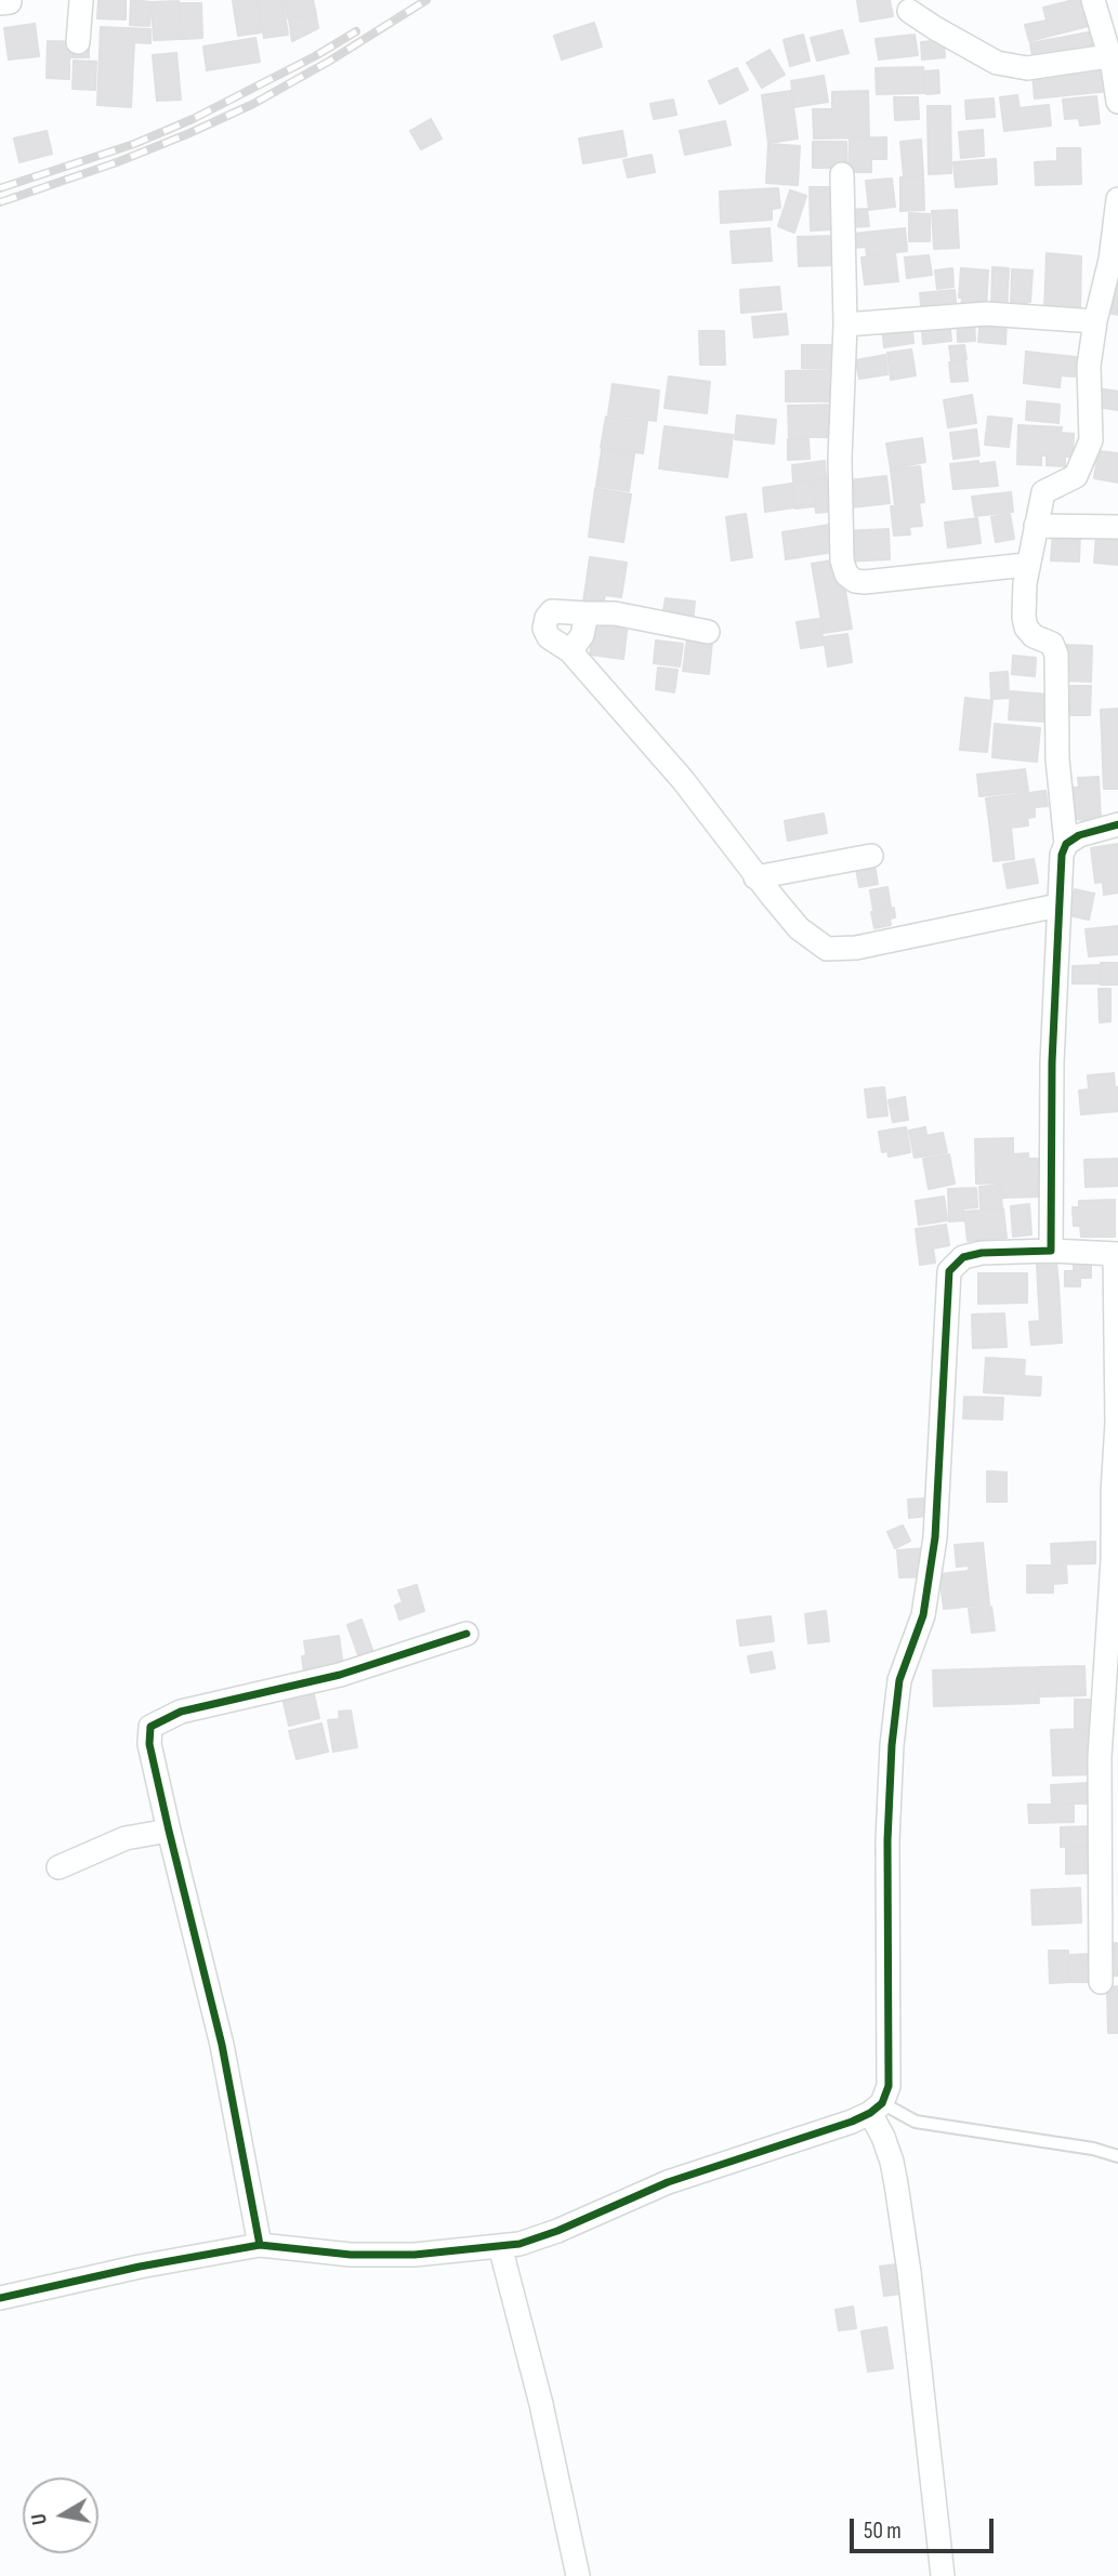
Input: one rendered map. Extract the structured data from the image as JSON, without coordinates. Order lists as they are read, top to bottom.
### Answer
{
  "scale_bar": "50 m",
  "north": "left"
}
